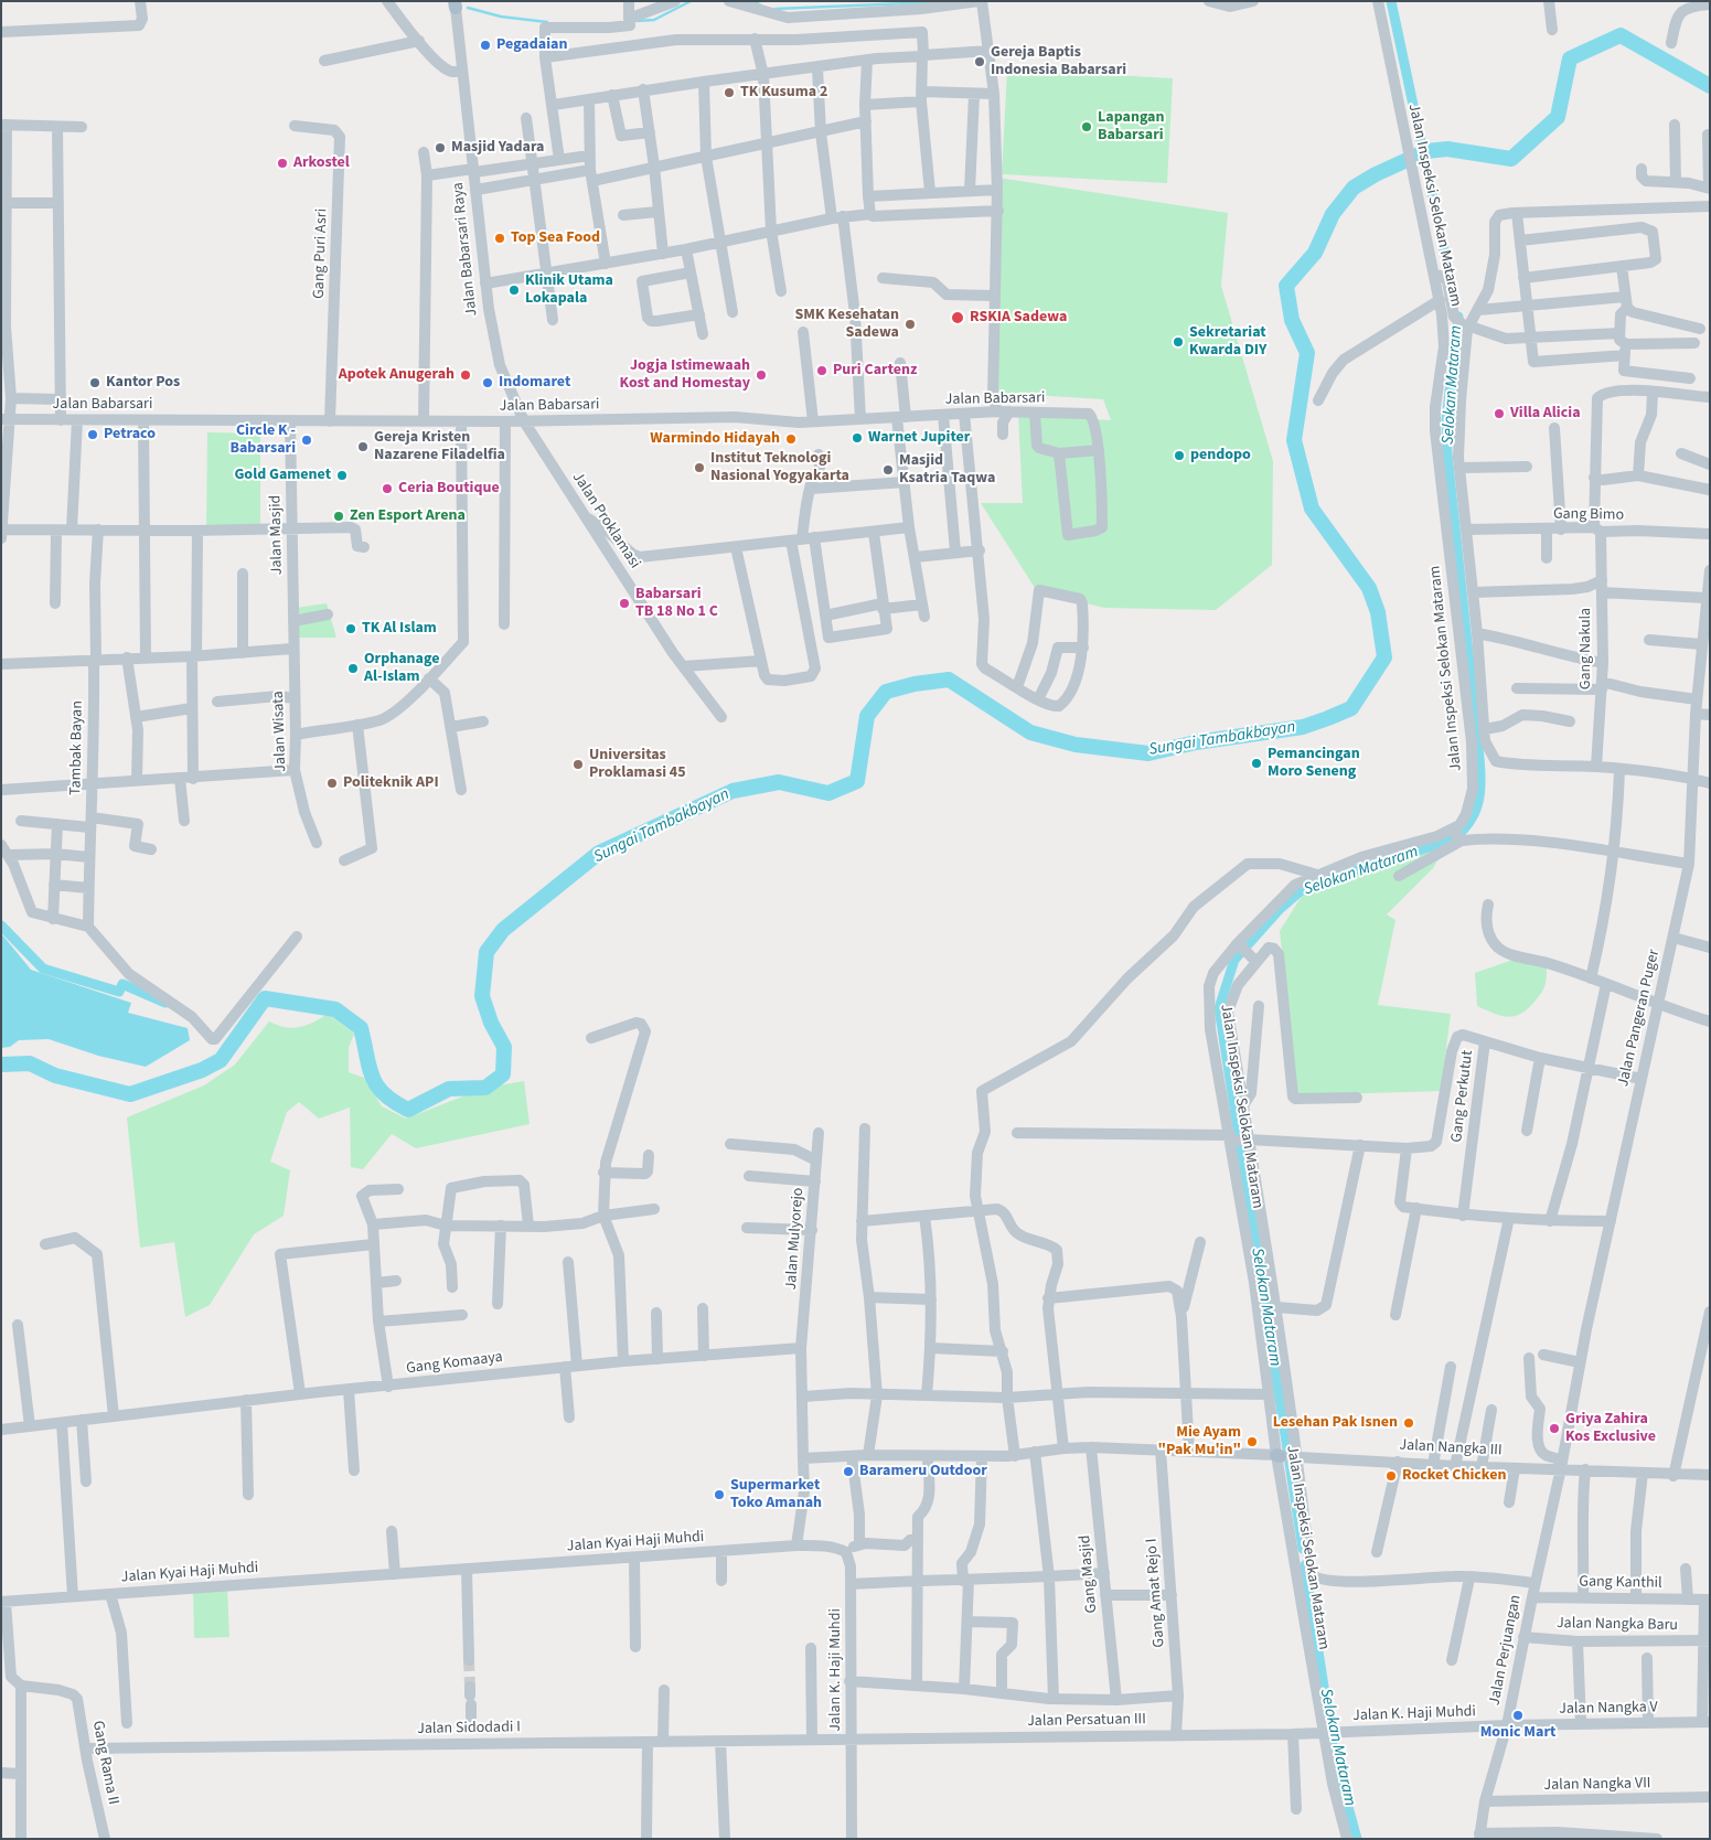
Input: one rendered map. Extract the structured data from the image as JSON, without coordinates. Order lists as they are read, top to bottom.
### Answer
{
  "streets": {
    "street": [
      "Jalan Inspeksi Selokan Mataram",
      "Jalan Babarsari Raya",
      "Gang Puri Asri",
      "Jalan Babarsari",
      "Gang Bimo",
      "Jalan Proklamasi",
      "Jalan Masjid",
      "Gang Nakula",
      "Jalan Wisata",
      "Tambak Bayan",
      "Jalan Pangeran Puger",
      "Gang Perkutut",
      "Jalan Mulyorejo",
      "Gang Komaaya",
      "Jalan Nangka III",
      "Jalan Kyai Haji Muhdi",
      "Gang Masjid",
      "Gang Kanthil",
      "Gang Amat Rejo I",
      "Jalan Nangka Baru",
      "Jalan Perjuangan",
      "Jalan K. Haji Muhdi",
      "Jalan Nangka V",
      "Jalan Persatuan III",
      "Jalan Sidodadi I",
      "Gang Rama II",
      "Jalan Nangka VII"
    ]
  },
  "crossings": [
    ["Jalan Inspeksi Selokan Mataram", "Jalan Nangka III"],
    ["Jalan Inspeksi Selokan Mataram", "Jalan K. Haji Muhdi"],
    ["Jalan Inspeksi Selokan Mataram", "Jalan Persatuan III"],
    ["Jalan Babarsari Raya", "Jalan Babarsari"],
    ["Jalan Babarsari Raya", "Jalan Proklamasi"],
    ["Gang Puri Asri", "Jalan Babarsari"],
    ["Jalan Babarsari", "Jalan Proklamasi"],
    ["Jalan Babarsari", "Jalan Masjid"],
    ["Gang Bimo", "Gang Nakula"],
    ["Jalan Masjid", "Jalan Wisata"],
    ["Jalan Pangeran Puger", "Gang Perkutut"],
    ["Jalan Pangeran Puger", "Jalan Nangka III"],
    ["Jalan Pangeran Puger", "Jalan Perjuangan"],
    ["Jalan Mulyorejo", "Gang Komaaya"],
    ["Jalan Nangka III", "Jalan Perjuangan"],
    ["Gang Kanthil", "Jalan Perjuangan"],
    ["Gang Amat Rejo I", "Jalan Persatuan III"],
    ["Jalan Nangka Baru", "Jalan Perjuangan"],
    ["Jalan Perjuangan", "Jalan K. Haji Muhdi"],
    ["Jalan Perjuangan", "Jalan Nangka V"],
    ["Jalan Perjuangan", "Jalan Nangka VII"],
    ["Jalan K. Haji Muhdi", "Jalan Nangka V"],
    ["Jalan K. Haji Muhdi", "Jalan Persatuan III"],
    ["Jalan K. Haji Muhdi", "Jalan Sidodadi I"],
    ["Jalan Persatuan III", "Jalan Sidodadi I"],
    ["Jalan Sidodadi I", "Gang Rama II"]
  ],
  "water": ["Selokan Mataram", "Sungai Tambakbayan"],
  "places": [
    "Pegadaian",
    "Gereja Baptis Indonesia Babarsari",
    "TK Kusuma 2",
    "Lapangan Babarsari",
    "Masjid Yadara",
    "Arkostel",
    "Top Sea Food",
    "Klinik Utama Lokapala",
    "RSKIA Sadewa",
    "SMK Kesehatan Sadewa",
    "Sekretariat Kwarda DIY",
    "Puri Cartenz",
    "Apotek Anugerah",
    "Jogja Istimewaah Kost and Homestay",
    "Kantor Pos",
    "Indomaret",
    "Villa Alicia",
    "Petraco",
    "Warnet Jupiter",
    "Warmindo Hidayah",
    "Circle K - Babarsari",
    "Gereja Kristen Nazarene Filadelfia",
    "pendopo",
    "Institut Teknologi Nasional Yogyakarta",
    "Masjid Ksatria Taqwa",
    "Gold Gamenet",
    "Ceria Boutique",
    "Zen Esport Arena",
    "Babarsari TB 18 No 1 C",
    "TK Al Islam",
    "Orphanage Al-Islam",
    "Pemancingan Moro Seneng",
    "Universitas Proklamasi 45",
    "Politeknik API",
    "Lesehan Pak Isnen",
    "Griya Zahira Kos Exclusive",
    "Mie Ayam \"Pak Mu'in\"",
    "Barameru Outdoor",
    "Rocket Chicken",
    "Supermarket Toko Amanah",
    "Monic Mart"
  ]
}
